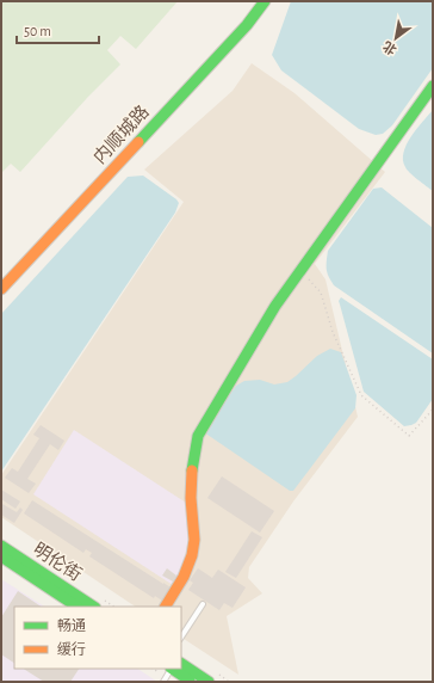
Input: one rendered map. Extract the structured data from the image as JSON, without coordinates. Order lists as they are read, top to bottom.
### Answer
{
  "streets": {
    "street": ["内顺城路", "明伦街"]
  },
  "legend": ["畅通", "缓行"],
  "scale_bar": "50 m",
  "north": "bottom left"
}
